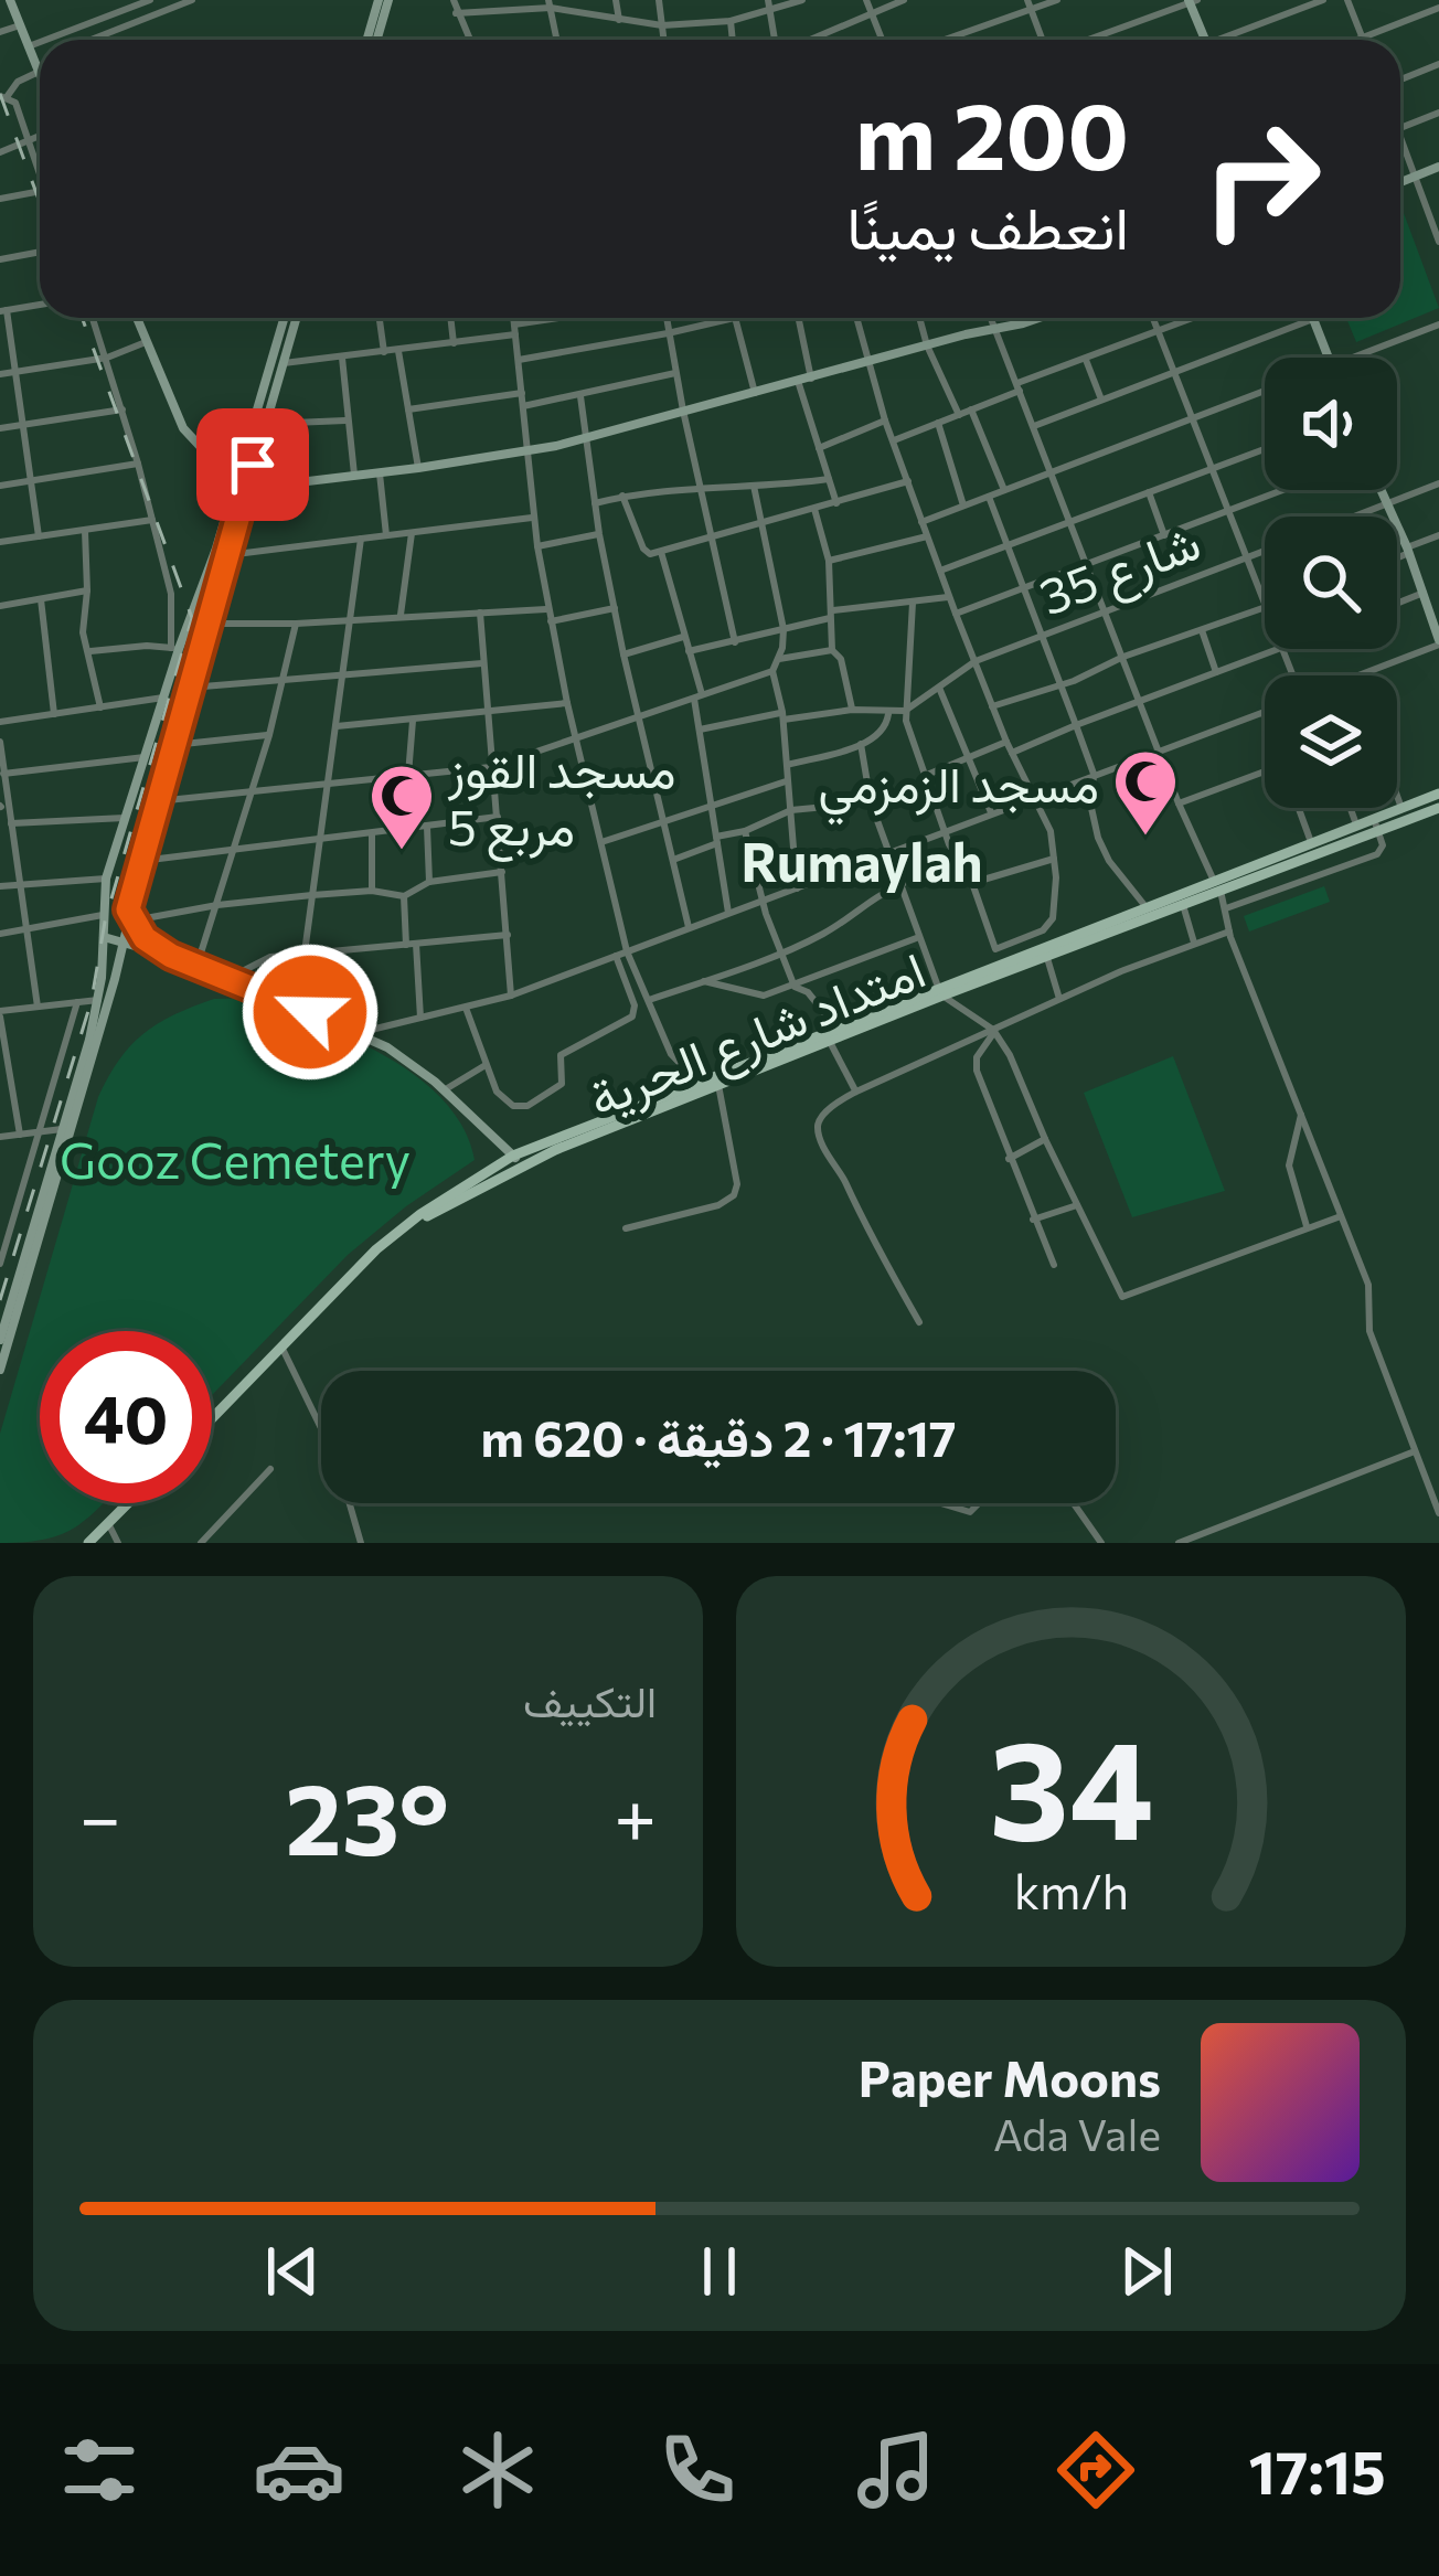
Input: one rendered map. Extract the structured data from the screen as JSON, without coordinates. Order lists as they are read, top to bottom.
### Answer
{
  "streets": {
    "main road": ["امتداد شارع الحرية"],
    "street": ["شارع 35"]
  },
  "districts": ["Rumaylah"],
  "parks": ["Gooz Cemetery"],
  "places": {
    "mosque": ["مسجد الزمزمي", "مسجد القوز مربع 5"]
  },
  "page": {
    "turn": ["200 m", "انعطف يمينًا"],
    "limit": "40",
    "trip": "17:17 · 2 دقيقة · 620 m",
    "tile": "التكييف",
    "heat": ["−", "23°", "+"],
    "song": ["Paper Moons", "Ada Vale"],
    "tabs": "17:15",
    "gauge": ["34", "km/h"]
  }
}
